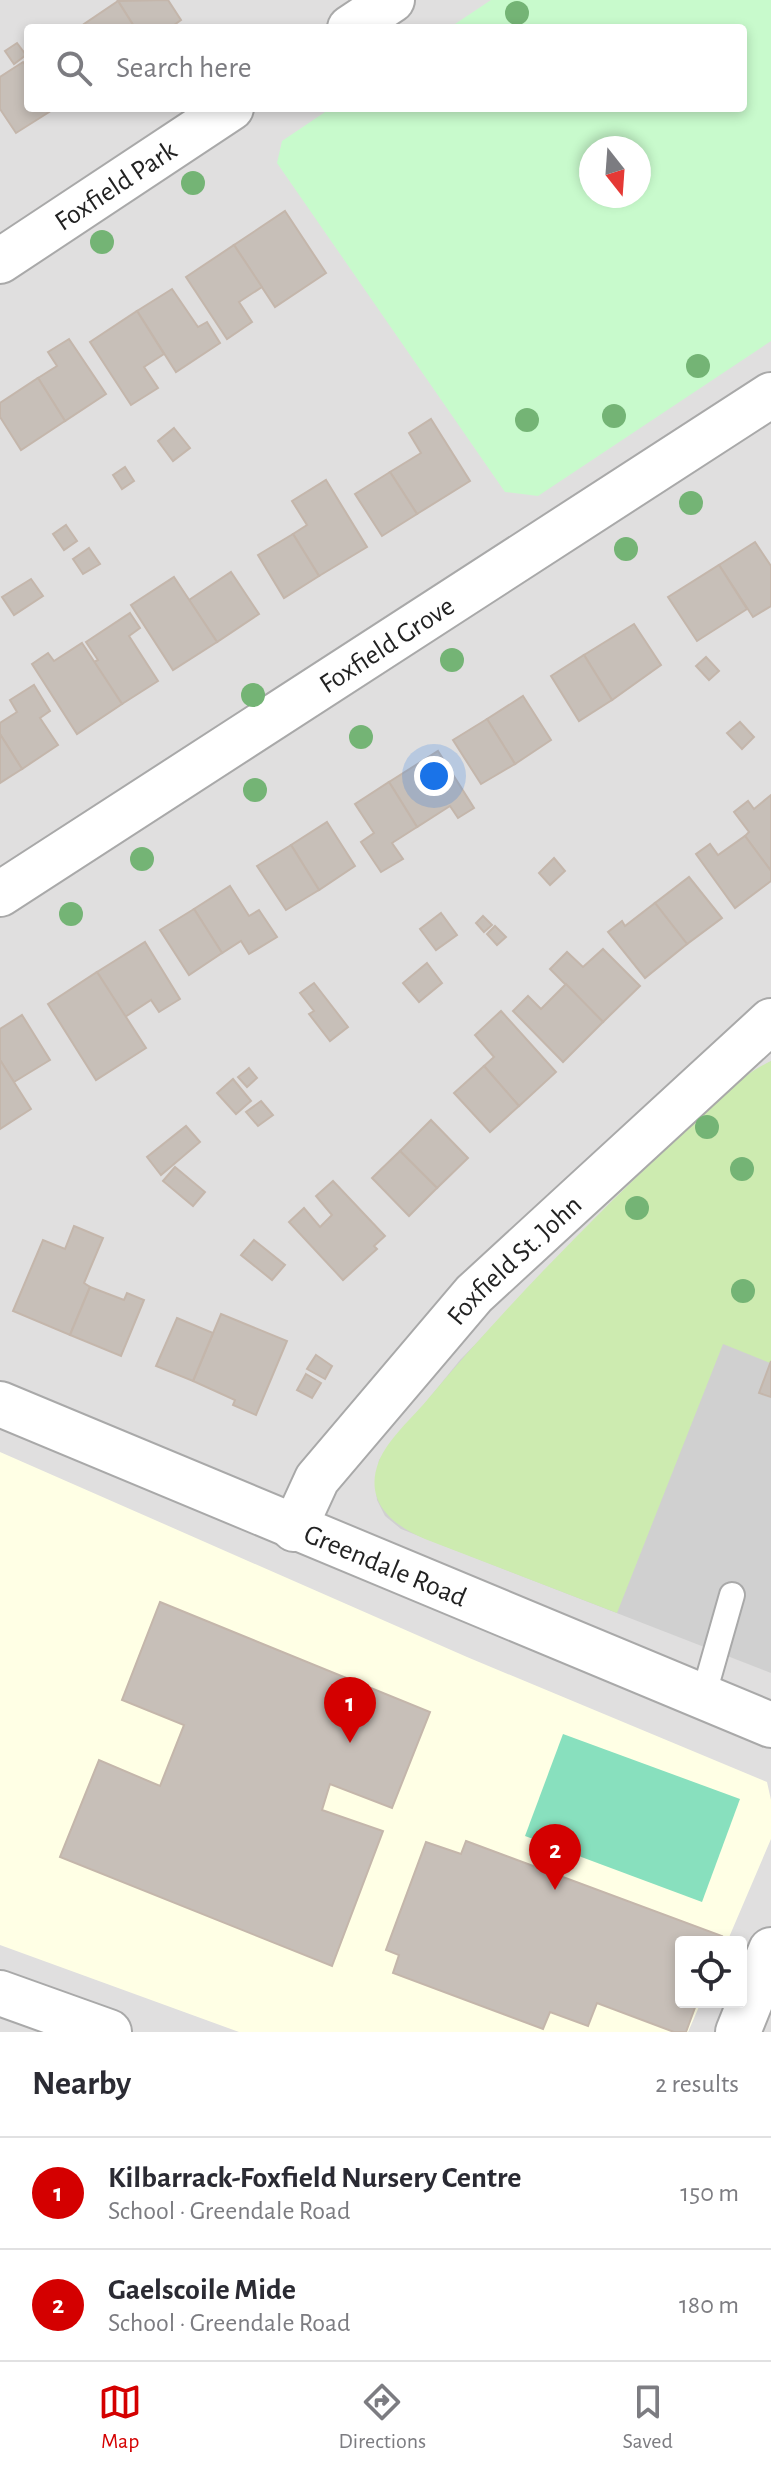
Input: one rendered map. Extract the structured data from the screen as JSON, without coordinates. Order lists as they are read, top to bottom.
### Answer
{
  "streets": {
    "street": [
      "Foxfield Park",
      "Foxfield Grove",
      "Foxfield St. John",
      "Greendale Road"
    ]
  },
  "crossings": [
    ["Foxfield St. John", "Greendale Road"]
  ],
  "north": "bottom",
  "page": {
    "search": "Search here",
    "pins": ["1", "2"],
    "heading": ["Nearby", "2 results"],
    "list": [
      {
        "mark": "1",
        "name": "Kilbarrack-Foxfield Nursery Centre",
        "note": "School · Greendale Road",
        "value": "150 m"
      },
      {
        "mark": "2",
        "name": "Gaelscoile Mide",
        "note": "School · Greendale Road",
        "value": "180 m"
      }
    ],
    "nav": ["Map", "Directions", "Saved"]
  }
}
